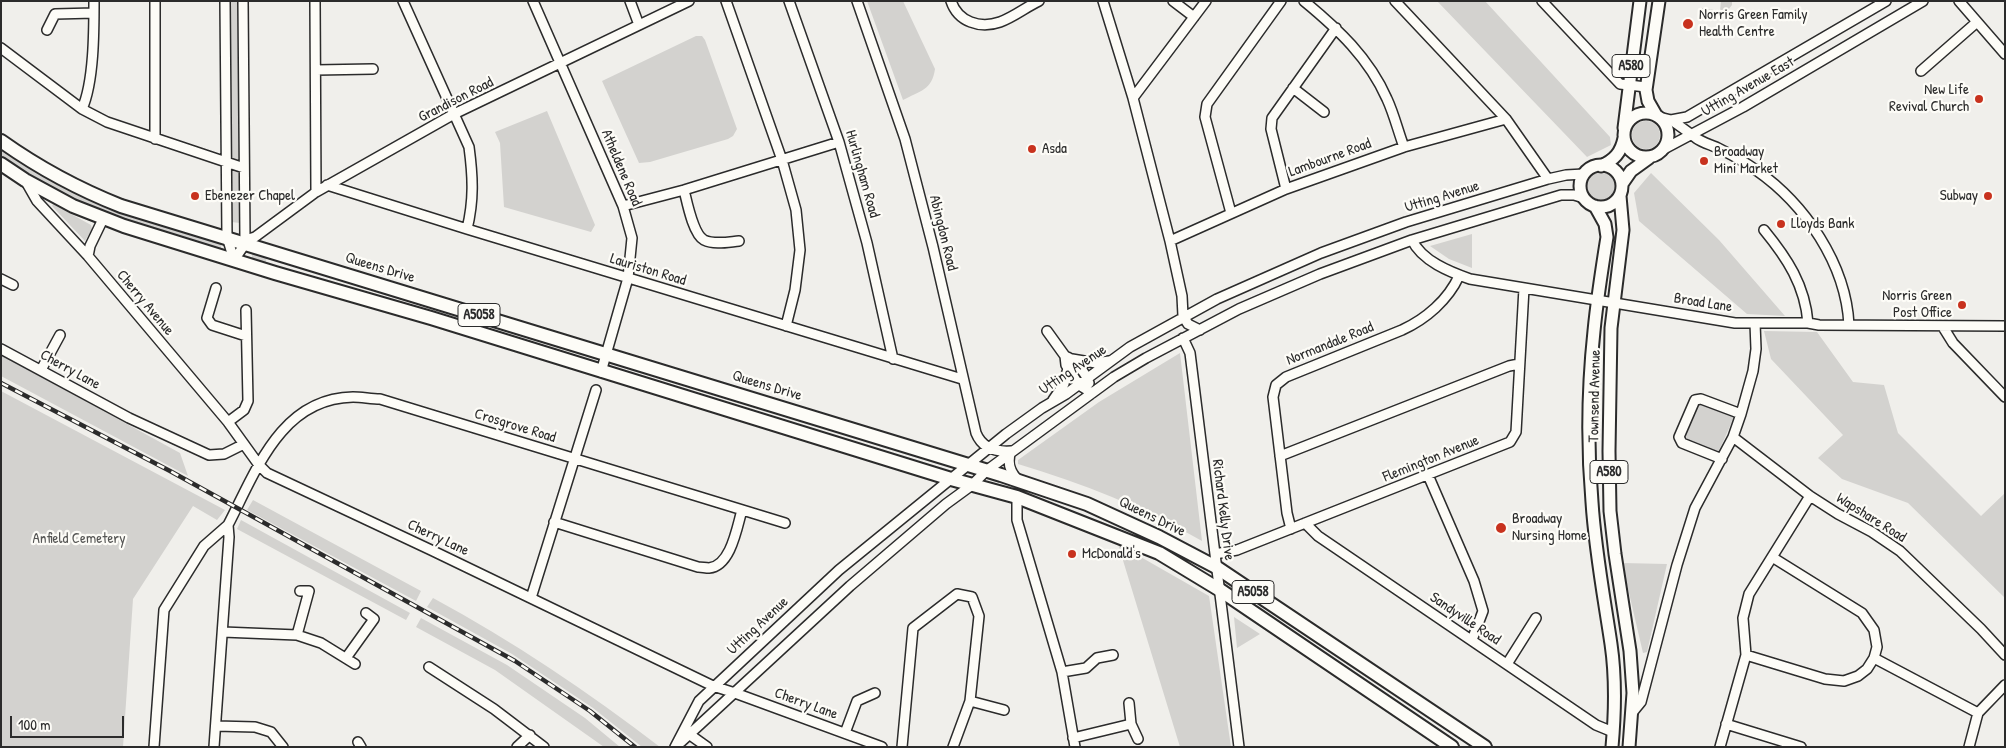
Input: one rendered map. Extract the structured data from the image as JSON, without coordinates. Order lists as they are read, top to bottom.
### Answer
{
  "streets": {
    "highway": ["Queens Drive", "A5058"],
    "main road": ["A580", "Townsend Avenue"],
    "street": [
      "Utting Avenue East",
      "Grandison Road",
      "Lambourne Road",
      "Atheldene Road",
      "Hurlingham Road",
      "Utting Avenue",
      "Abingdon Road",
      "Lauriston Road",
      "Cherry Avenue",
      "Broad Lane",
      "Normandale Road",
      "Cherry Lane",
      "Crosgrove Road",
      "Flemington Avenue",
      "Richard Kelly Drive",
      "Wapshare Road",
      "Sandyville Road"
    ]
  },
  "crossings": [
    ["A580", "Utting Avenue East"],
    ["A580", "Utting Avenue"],
    ["A580", "Townsend Avenue"],
    ["Grandison Road", "Atheldene Road"],
    ["Grandison Road", "Queens Drive"],
    ["Grandison Road", "Lauriston Road"],
    ["Atheldene Road", "Queens Drive"],
    ["Atheldene Road", "Lauriston Road"],
    ["Hurlingham Road", "Lauriston Road"],
    ["Utting Avenue", "Abingdon Road"],
    ["Utting Avenue", "Queens Drive"],
    ["Utting Avenue", "Broad Lane"],
    ["Utting Avenue", "Cherry Lane"],
    ["Utting Avenue", "Townsend Avenue"],
    ["Utting Avenue", "Richard Kelly Drive"],
    ["Abingdon Road", "Lauriston Road"],
    ["Queens Drive", "Cherry Avenue"],
    ["Queens Drive", "Richard Kelly Drive"],
    ["Cherry Avenue", "Cherry Lane"],
    ["Broad Lane", "Normandale Road"],
    ["Broad Lane", "Townsend Avenue"],
    ["Broad Lane", "Flemington Avenue"],
    ["Normandale Road", "Flemington Avenue"],
    ["Cherry Lane", "Crosgrove Road"],
    ["Townsend Avenue", "Sandyville Road"],
    ["Flemington Avenue", "Richard Kelly Drive"],
    ["Flemington Avenue", "Sandyville Road"]
  ],
  "parks": ["Anfield Cemetery"],
  "places": [
    "Norris Green Family Health Centre",
    "New Life Revival Church",
    "Asda",
    "Broadway Mini Market",
    "Ebenezer Chapel",
    "Subway",
    "Lloyds Bank",
    "Norris Green Post Office",
    "Broadway Nursing Home",
    "McDonald's"
  ],
  "scale_bar": "100 m"
}
